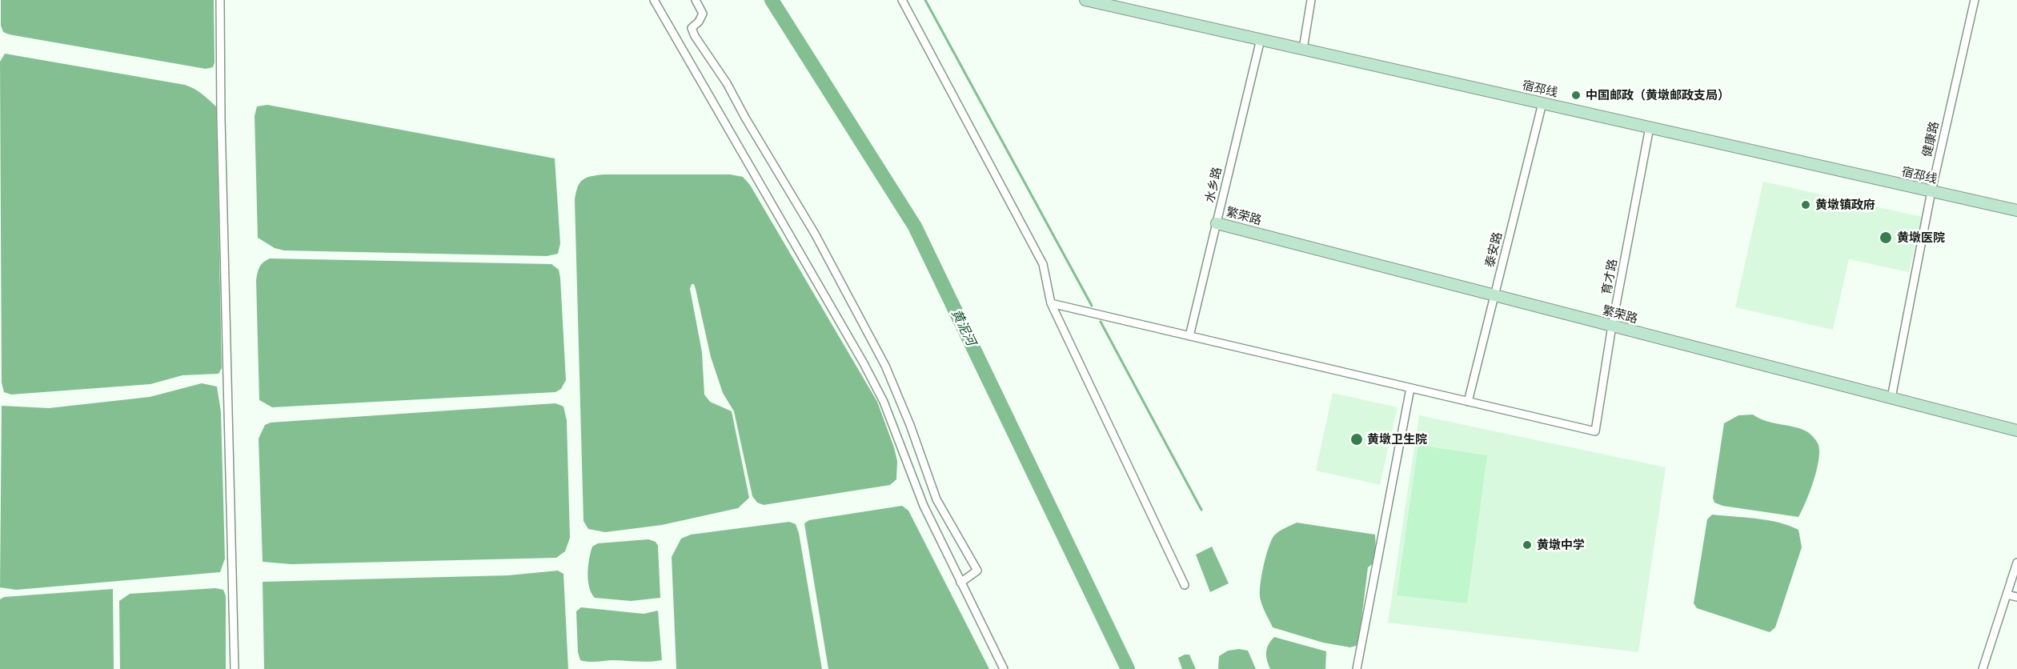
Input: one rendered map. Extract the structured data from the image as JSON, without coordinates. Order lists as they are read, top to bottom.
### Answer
{
  "streets": {
    "street": [
      "宿邳线",
      "健康路",
      "水乡路",
      "繁荣路",
      "泰安路",
      "育才路"
    ]
  },
  "crossings": [
    ["宿邳线", "健康路"],
    ["宿邳线", "水乡路"],
    ["宿邳线", "泰安路"],
    ["宿邳线", "育才路"],
    ["健康路", "繁荣路"],
    ["水乡路", "繁荣路"],
    ["繁荣路", "泰安路"],
    ["繁荣路", "育才路"],
    ["泰安路", "育才路"]
  ],
  "water": ["黄泥河"],
  "places": [
    "中国邮政（黄墩邮政支局）",
    "黄墩镇政府",
    "黄墩医院",
    "黄墩卫生院",
    "黄墩中学"
  ]
}
